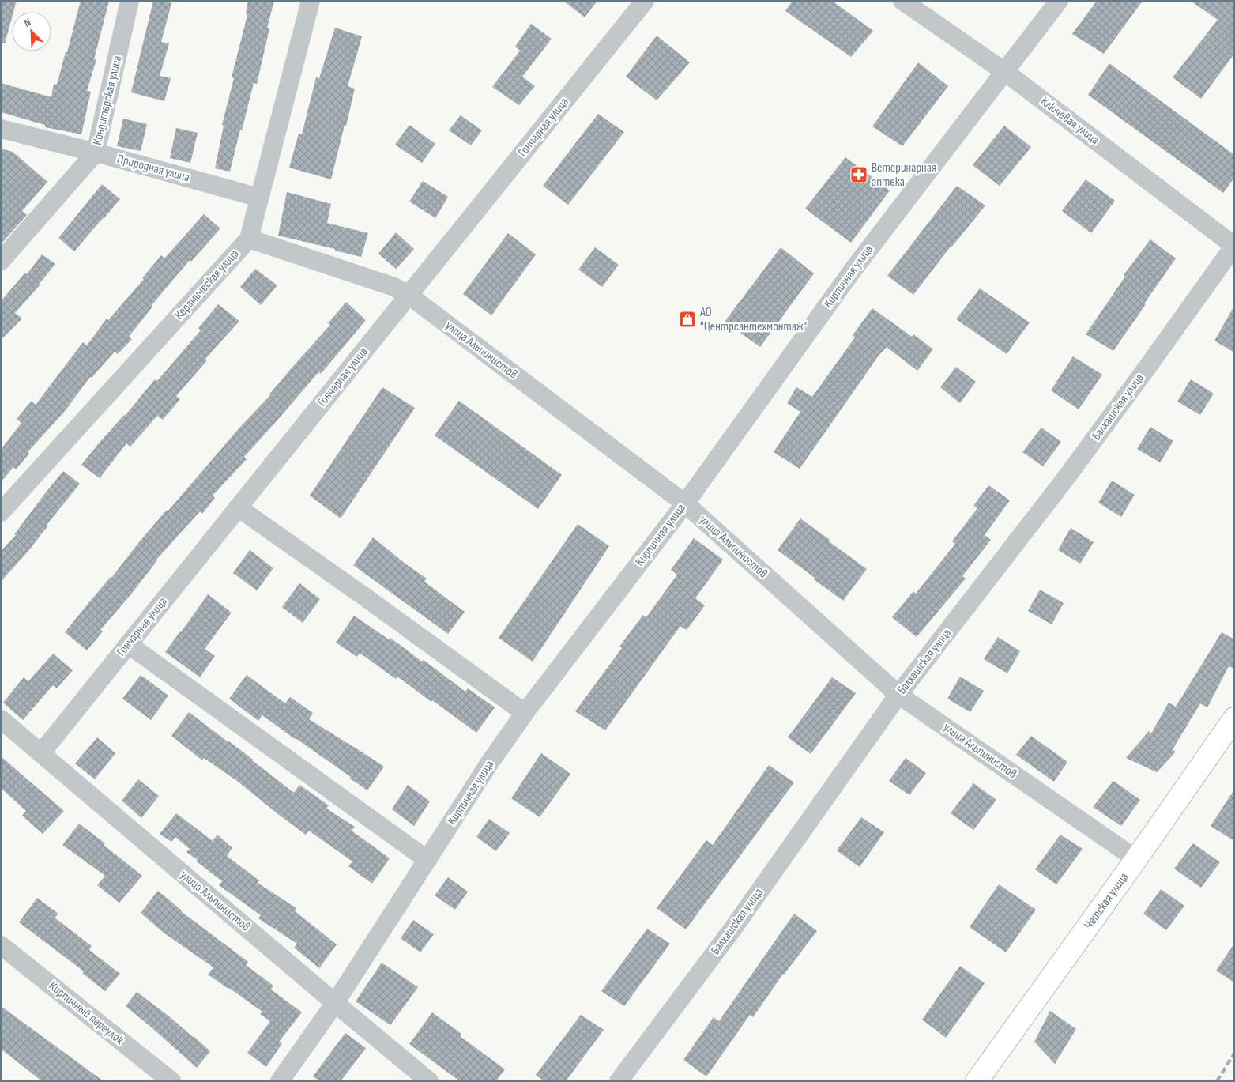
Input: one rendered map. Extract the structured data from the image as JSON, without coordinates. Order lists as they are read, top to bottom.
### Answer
{
  "streets": {
    "main road": ["Четская улица"],
    "street": [
      "Кондитерская улица",
      "Ключевая улица",
      "Гончарная улица",
      "Природная улица",
      "Кирпичная улица",
      "Керамическая улица",
      "улица Альпинистов",
      "Балхашская улица",
      "Кирпичный переулок"
    ]
  },
  "crossings": [
    ["Кондитерская улица", "Природная улица"],
    ["Ключевая улица", "Кирпичная улица"],
    ["Ключевая улица", "Балхашская улица"],
    ["Гончарная улица", "улица Альпинистов"],
    ["Природная улица", "Керамическая улица"],
    ["Кирпичная улица", "улица Альпинистов"],
    ["Керамическая улица", "улица Альпинистов"],
    ["улица Альпинистов", "Балхашская улица"],
    ["улица Альпинистов", "Четская улица"]
  ],
  "places": {
    "pharmacy": ["Ветеринарная аптека"],
    "shop": ["АО \"Центрсантехмонтаж\""]
  },
  "north": "top left"
}
